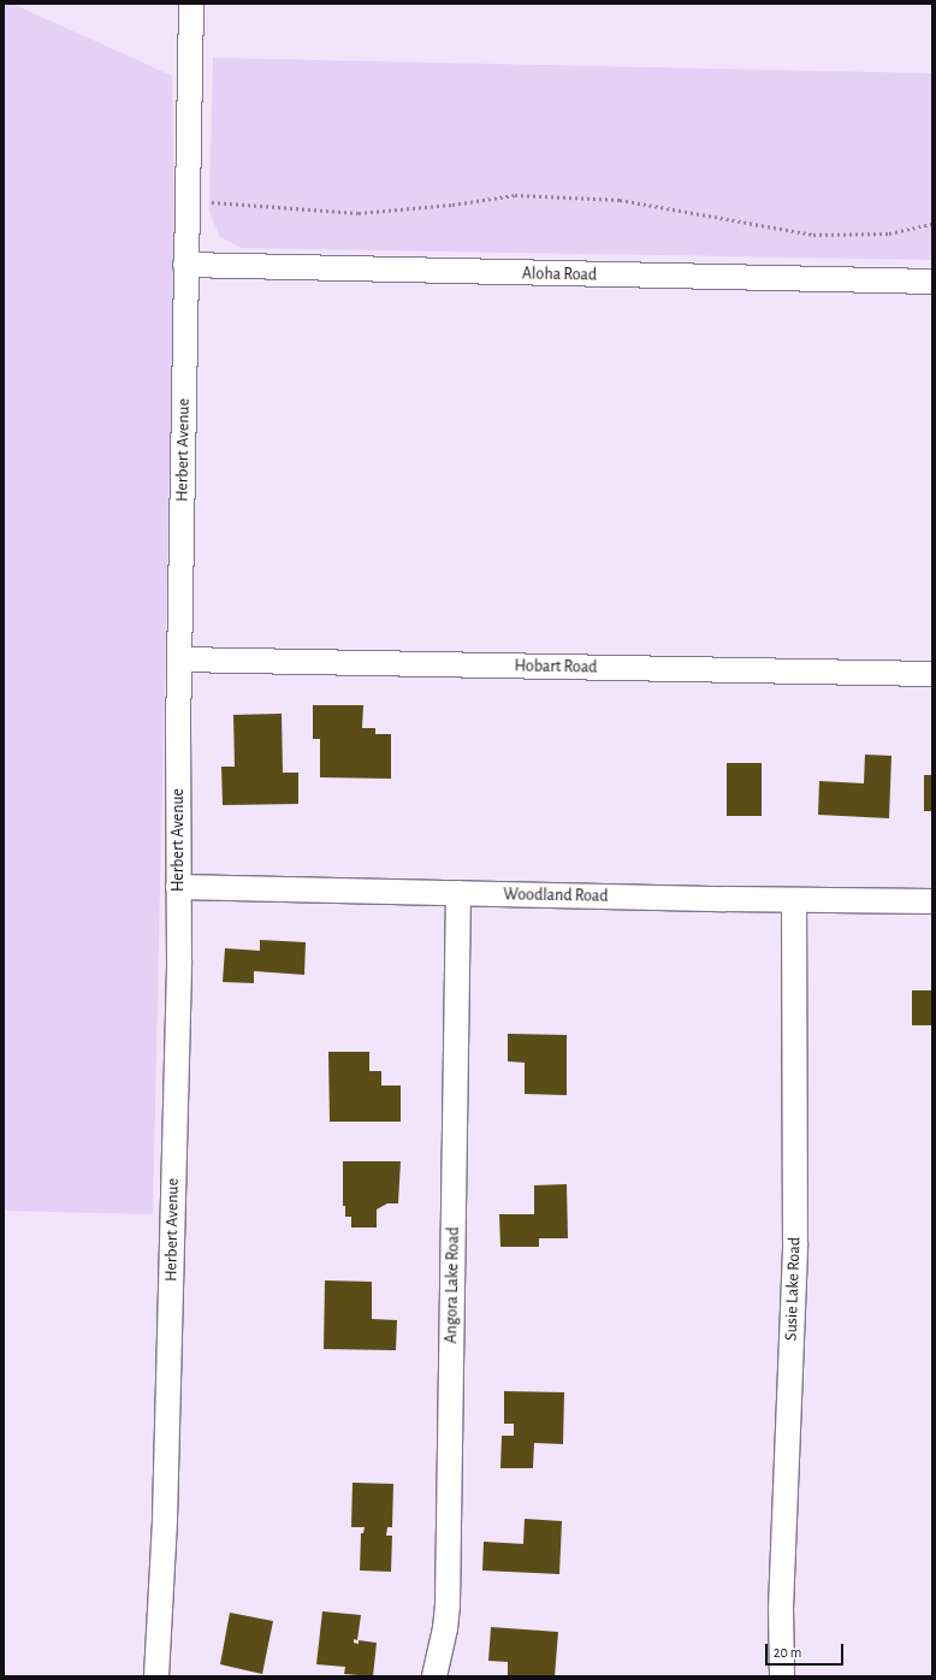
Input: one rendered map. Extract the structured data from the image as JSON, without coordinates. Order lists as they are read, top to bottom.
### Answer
{
  "streets": {
    "street": [
      "Aloha Road",
      "Herbert Avenue",
      "Hobart Road",
      "Woodland Road",
      "Angora Lake Road",
      "Susie Lake Road"
    ]
  },
  "crossings": [
    ["Aloha Road", "Herbert Avenue"],
    ["Herbert Avenue", "Hobart Road"],
    ["Herbert Avenue", "Woodland Road"],
    ["Woodland Road", "Angora Lake Road"],
    ["Woodland Road", "Susie Lake Road"]
  ],
  "scale_bar": "20 m"
}
